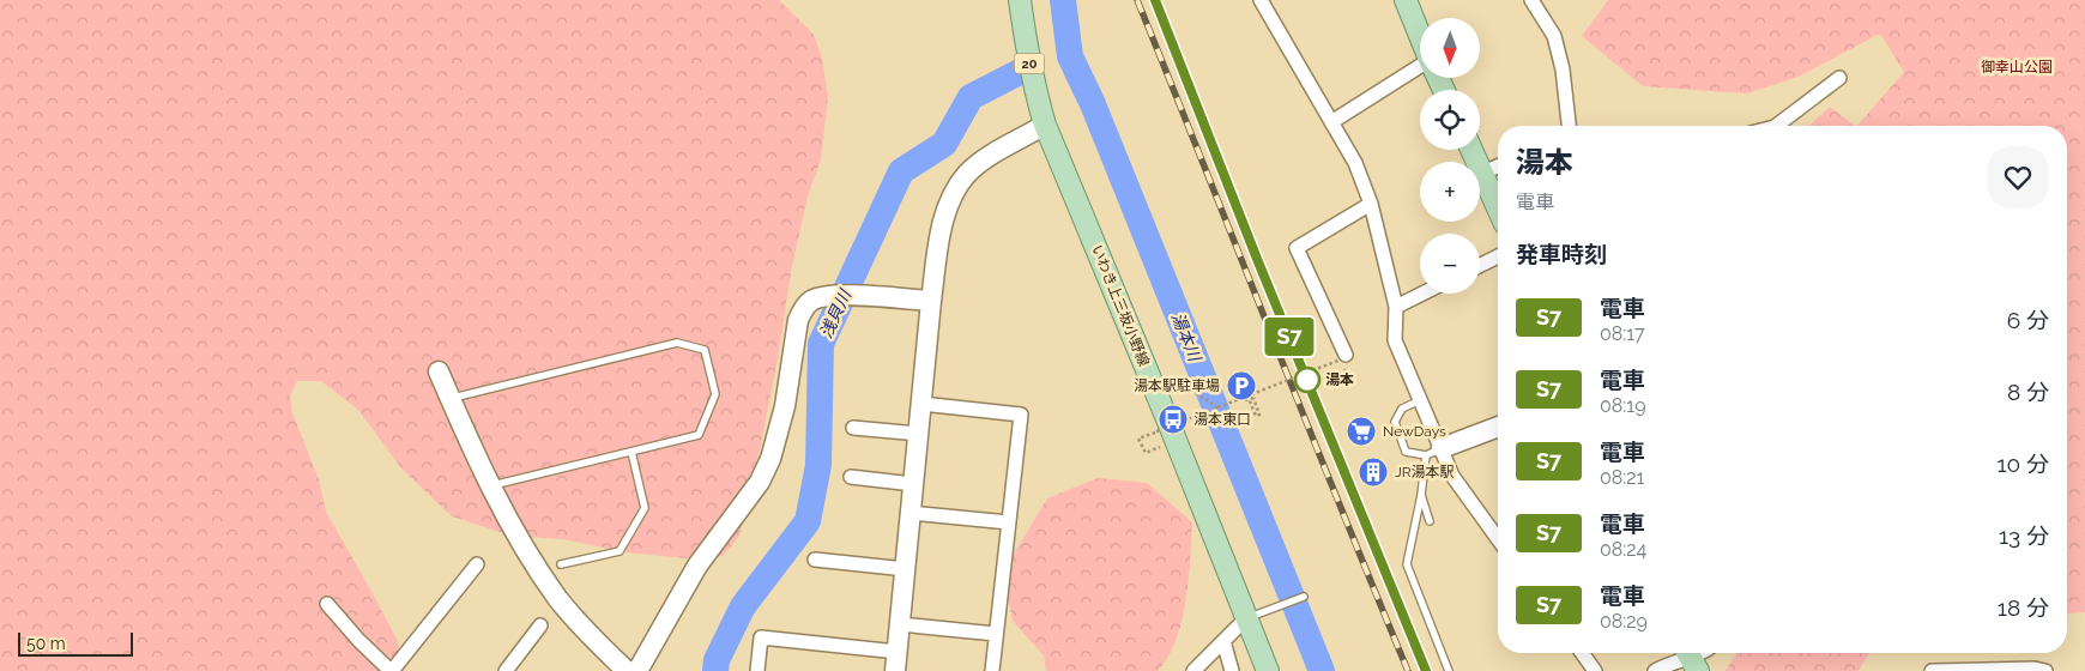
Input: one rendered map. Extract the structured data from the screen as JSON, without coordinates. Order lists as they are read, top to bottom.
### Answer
{
  "streets": {
    "main road": ["20", "いわき上三坂小野線"]
  },
  "water": ["浅貝川", "湯本川"],
  "parks": ["御幸山公園"],
  "places": {
    "other": ["湯本"],
    "parking": ["湯本駅駐車場"],
    "bus stop": ["湯本東口"],
    "supermarket": ["NewDays"],
    "building": ["JR湯本駅"]
  },
  "scale_bar": "50 m",
  "north": "bottom",
  "page": {
    "on_map": "S7",
    "map_buttons": ["+", "−"],
    "heading": [
      ["湯本", "電車"],
      "発車時刻"
    ],
    "list": [
      {
        "mark": "S7",
        "name": "電車",
        "note": "08:17",
        "value": "6 分"
      },
      {
        "mark": "S7",
        "name": "電車",
        "note": "08:19",
        "value": "8 分"
      },
      {
        "mark": "S7",
        "name": "電車",
        "note": "08:21",
        "value": "10 分"
      },
      {
        "mark": "S7",
        "name": "電車",
        "note": "08:24",
        "value": "13 分"
      },
      {
        "mark": "S7",
        "name": "電車",
        "note": "08:29",
        "value": "18 分"
      }
    ],
    "scale": "50 m"
  }
}
